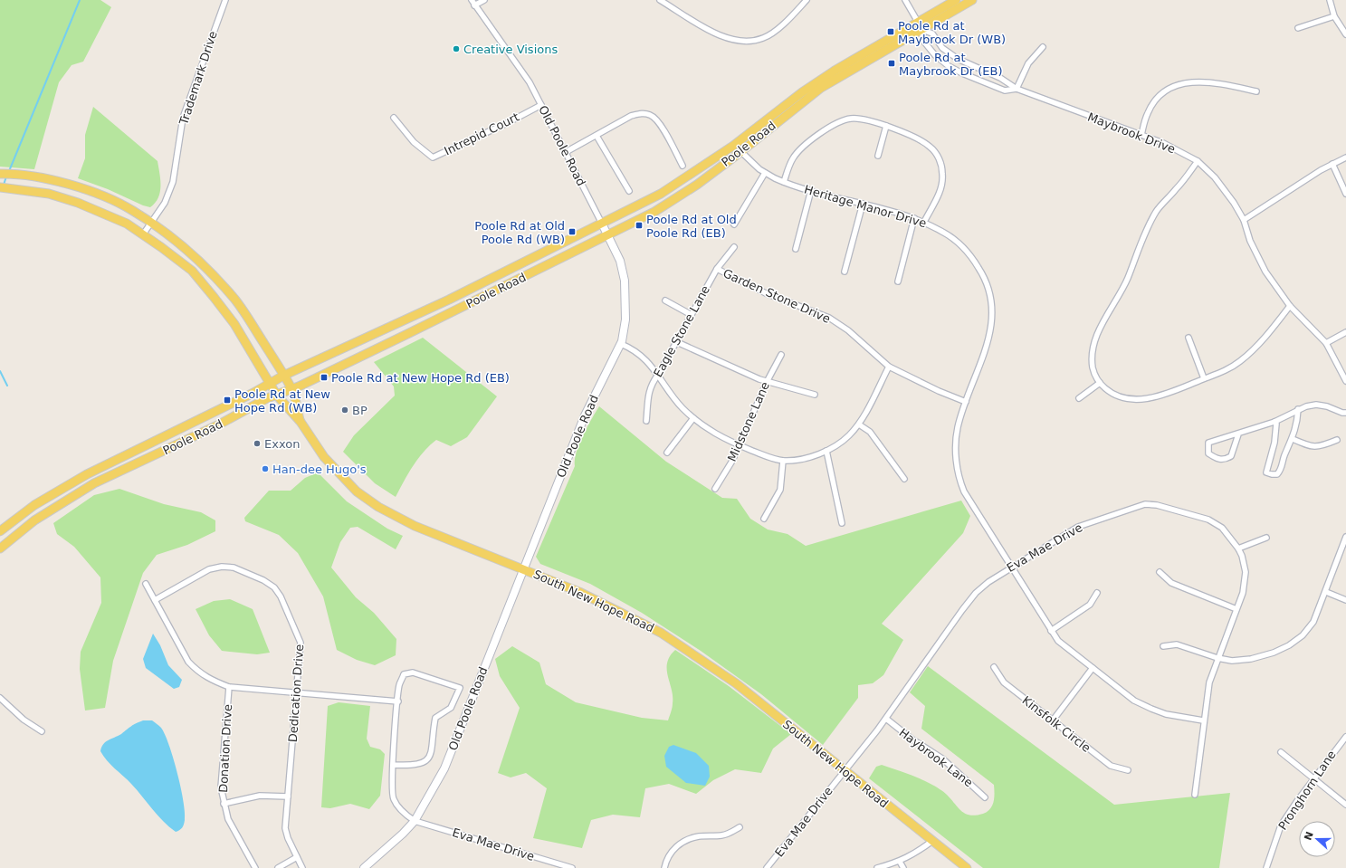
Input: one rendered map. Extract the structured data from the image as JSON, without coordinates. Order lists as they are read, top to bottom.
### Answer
{
  "streets": {
    "main road": ["Poole Road", "South New Hope Road"],
    "street": [
      "Trademark Drive",
      "Maybrook Drive",
      "Intrepid Court",
      "Old Poole Road",
      "Heritage Manor Drive",
      "Garden Stone Drive",
      "Eagle Stone Lane",
      "Midstone Lane",
      "Eva Mae Drive",
      "Dedication Drive",
      "Kinsfolk Circle",
      "Donation Drive",
      "Haybrook Lane",
      "Pronghorn Lane"
    ]
  },
  "crossings": [
    ["Trademark Drive", "South New Hope Road"],
    ["Maybrook Drive", "Poole Road"],
    ["Intrepid Court", "Old Poole Road"],
    ["Poole Road", "Old Poole Road"],
    ["Poole Road", "Heritage Manor Drive"],
    ["Poole Road", "South New Hope Road"],
    ["Old Poole Road", "Eva Mae Drive"],
    ["Old Poole Road", "South New Hope Road"],
    ["Heritage Manor Drive", "Garden Stone Drive"],
    ["Heritage Manor Drive", "Eva Mae Drive"],
    ["Garden Stone Drive", "Eagle Stone Lane"],
    ["Eva Mae Drive", "South New Hope Road"],
    ["Eva Mae Drive", "Haybrook Lane"]
  ],
  "places": {
    "transit": [
      "Poole Rd at Maybrook Dr (WB)",
      "Poole Rd at Maybrook Dr (EB)",
      "Poole Rd at Old Poole Rd (EB)",
      "Poole Rd at Old Poole Rd (WB)",
      "Poole Rd at New Hope Rd (EB)",
      "Poole Rd at New Hope Rd (WB)"
    ],
    "other": [
      "Creative Visions",
      "BP",
      "Exxon",
      "Han-dee Hugo's"
    ]
  },
  "north": "left"
}
